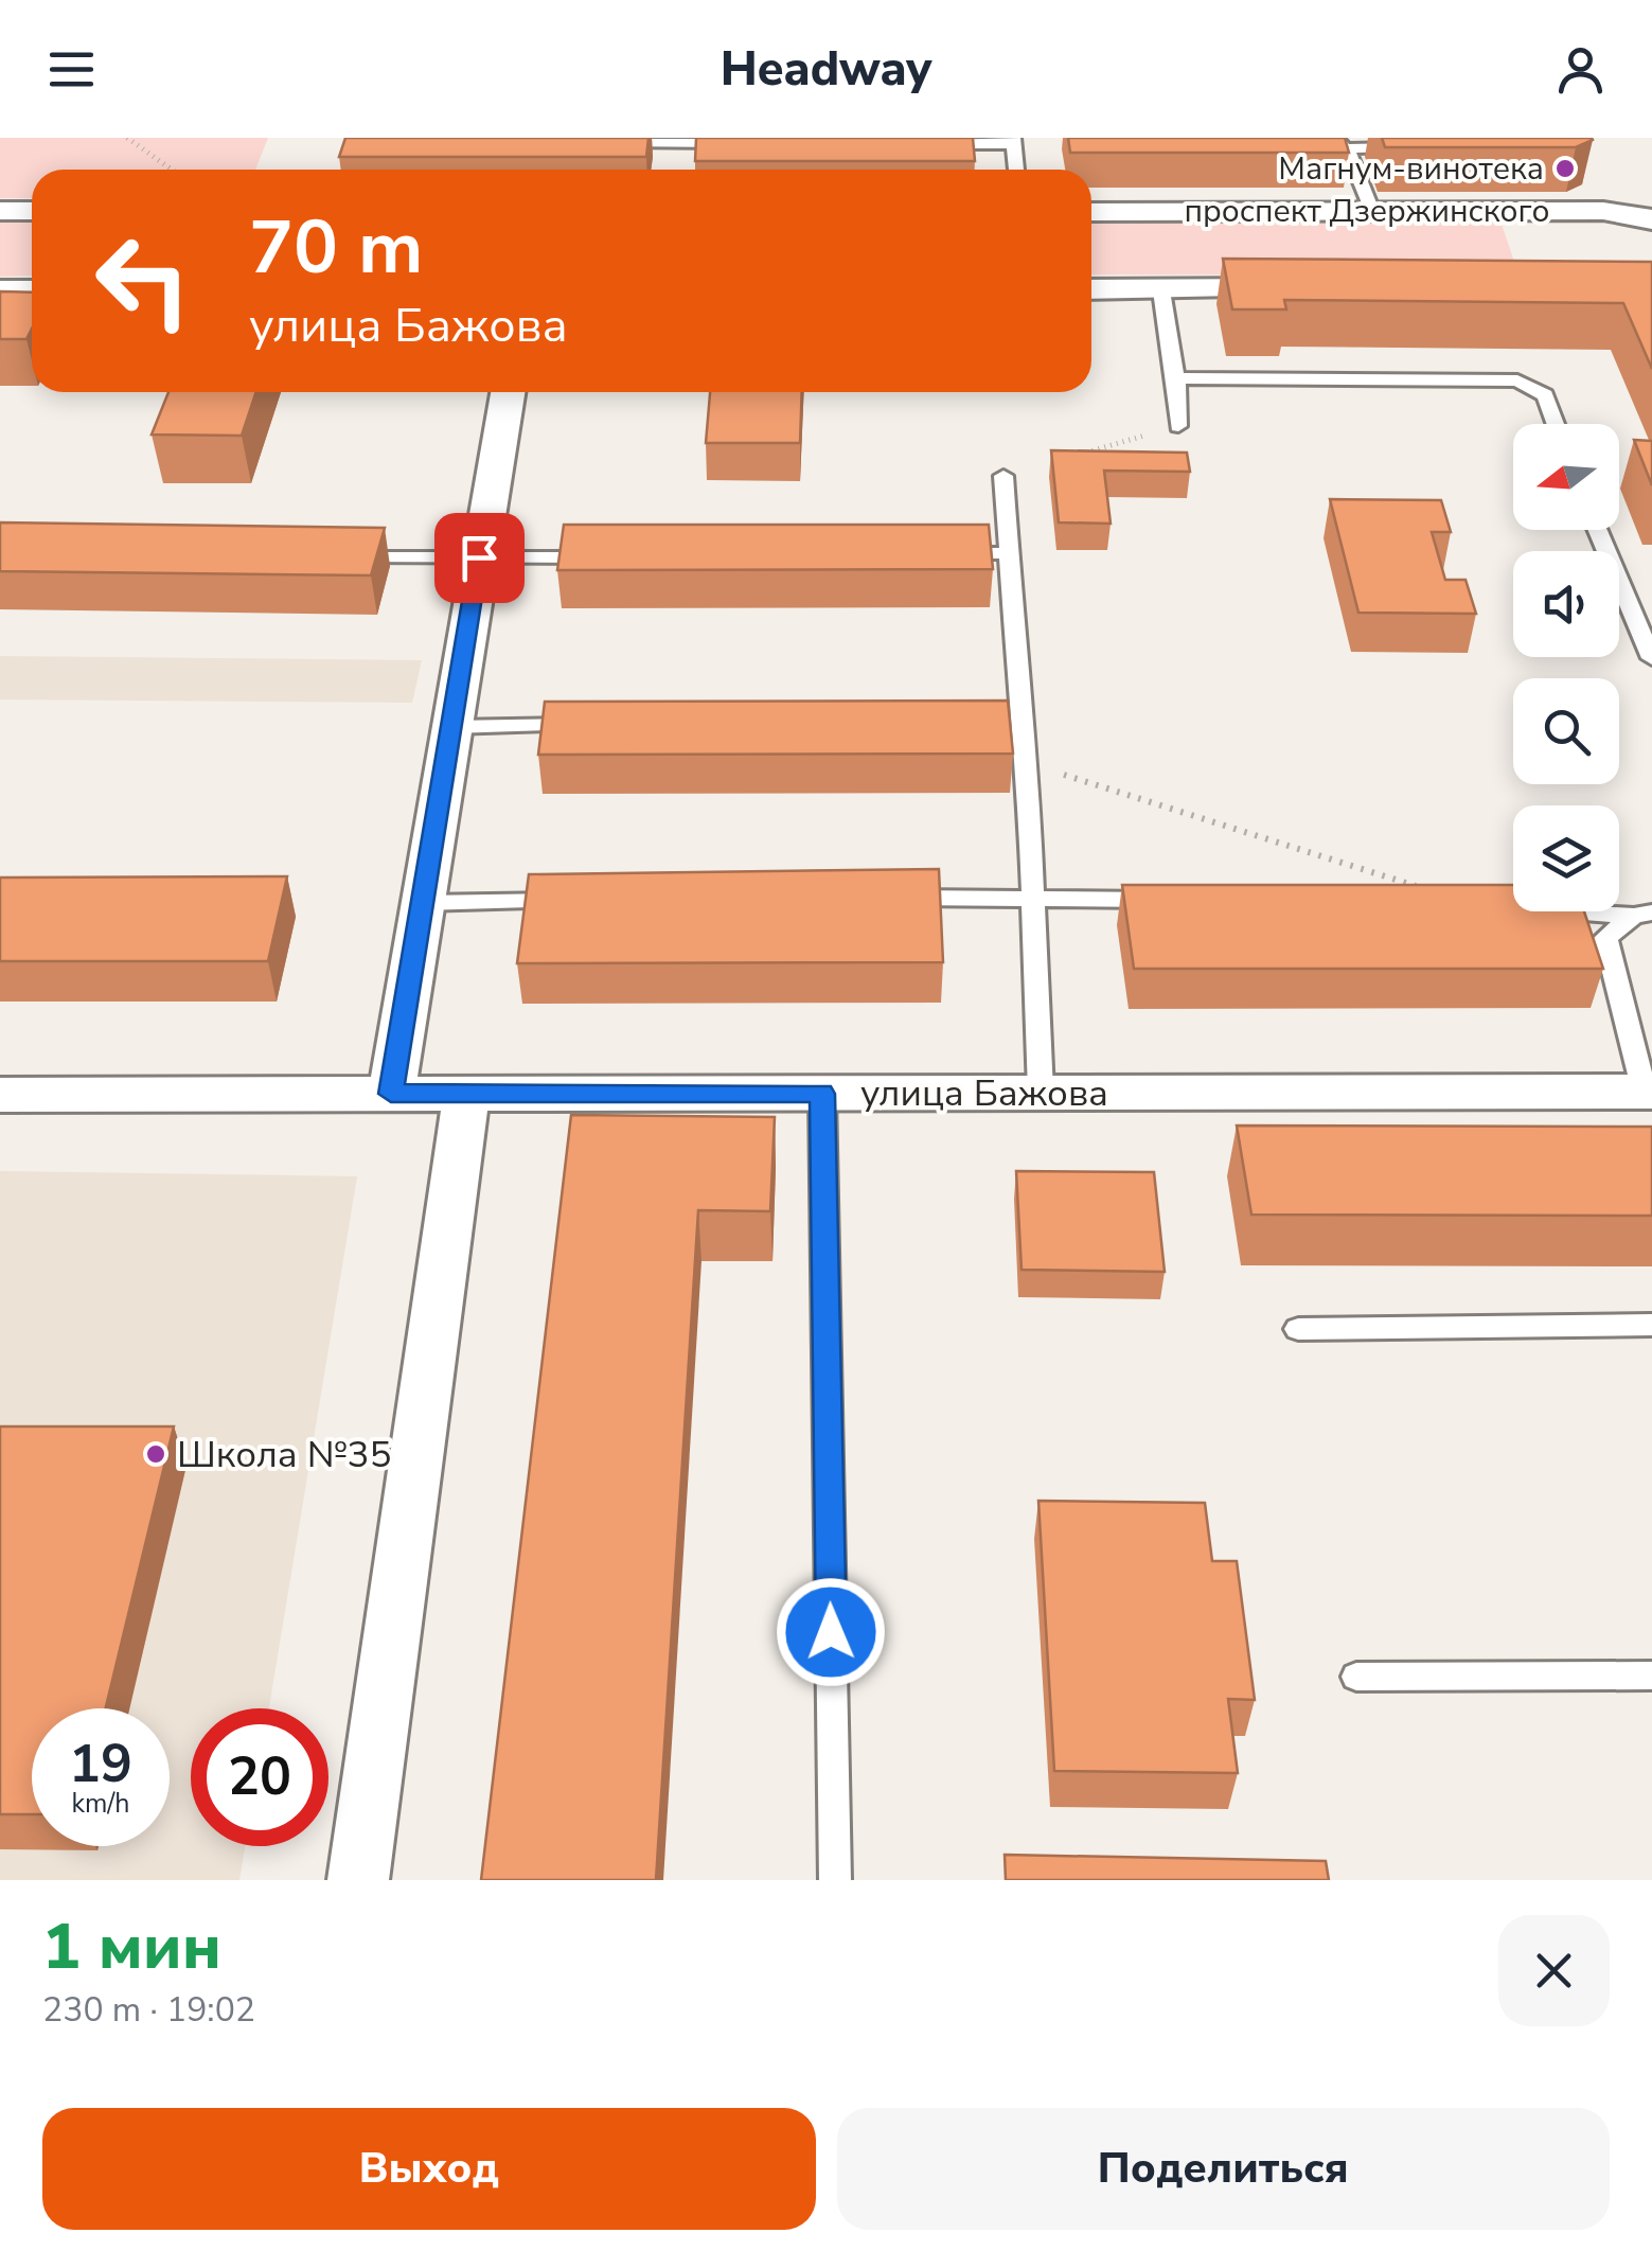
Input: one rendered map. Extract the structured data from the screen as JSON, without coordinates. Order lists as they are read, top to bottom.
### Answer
{
  "streets": {
    "street": ["проспект Дзержинского", "улица Бажова"]
  },
  "places": ["Магнум-винотека", "Школа №35"],
  "north": "left",
  "page": {
    "header": "Headway",
    "turn": ["70 m", "улица Бажова"],
    "speed": "19 km/h",
    "limit": "20",
    "heading": ["1 мин", "230 m · 19:02"],
    "buttons": ["Выход", "Поделиться"]
  }
}
